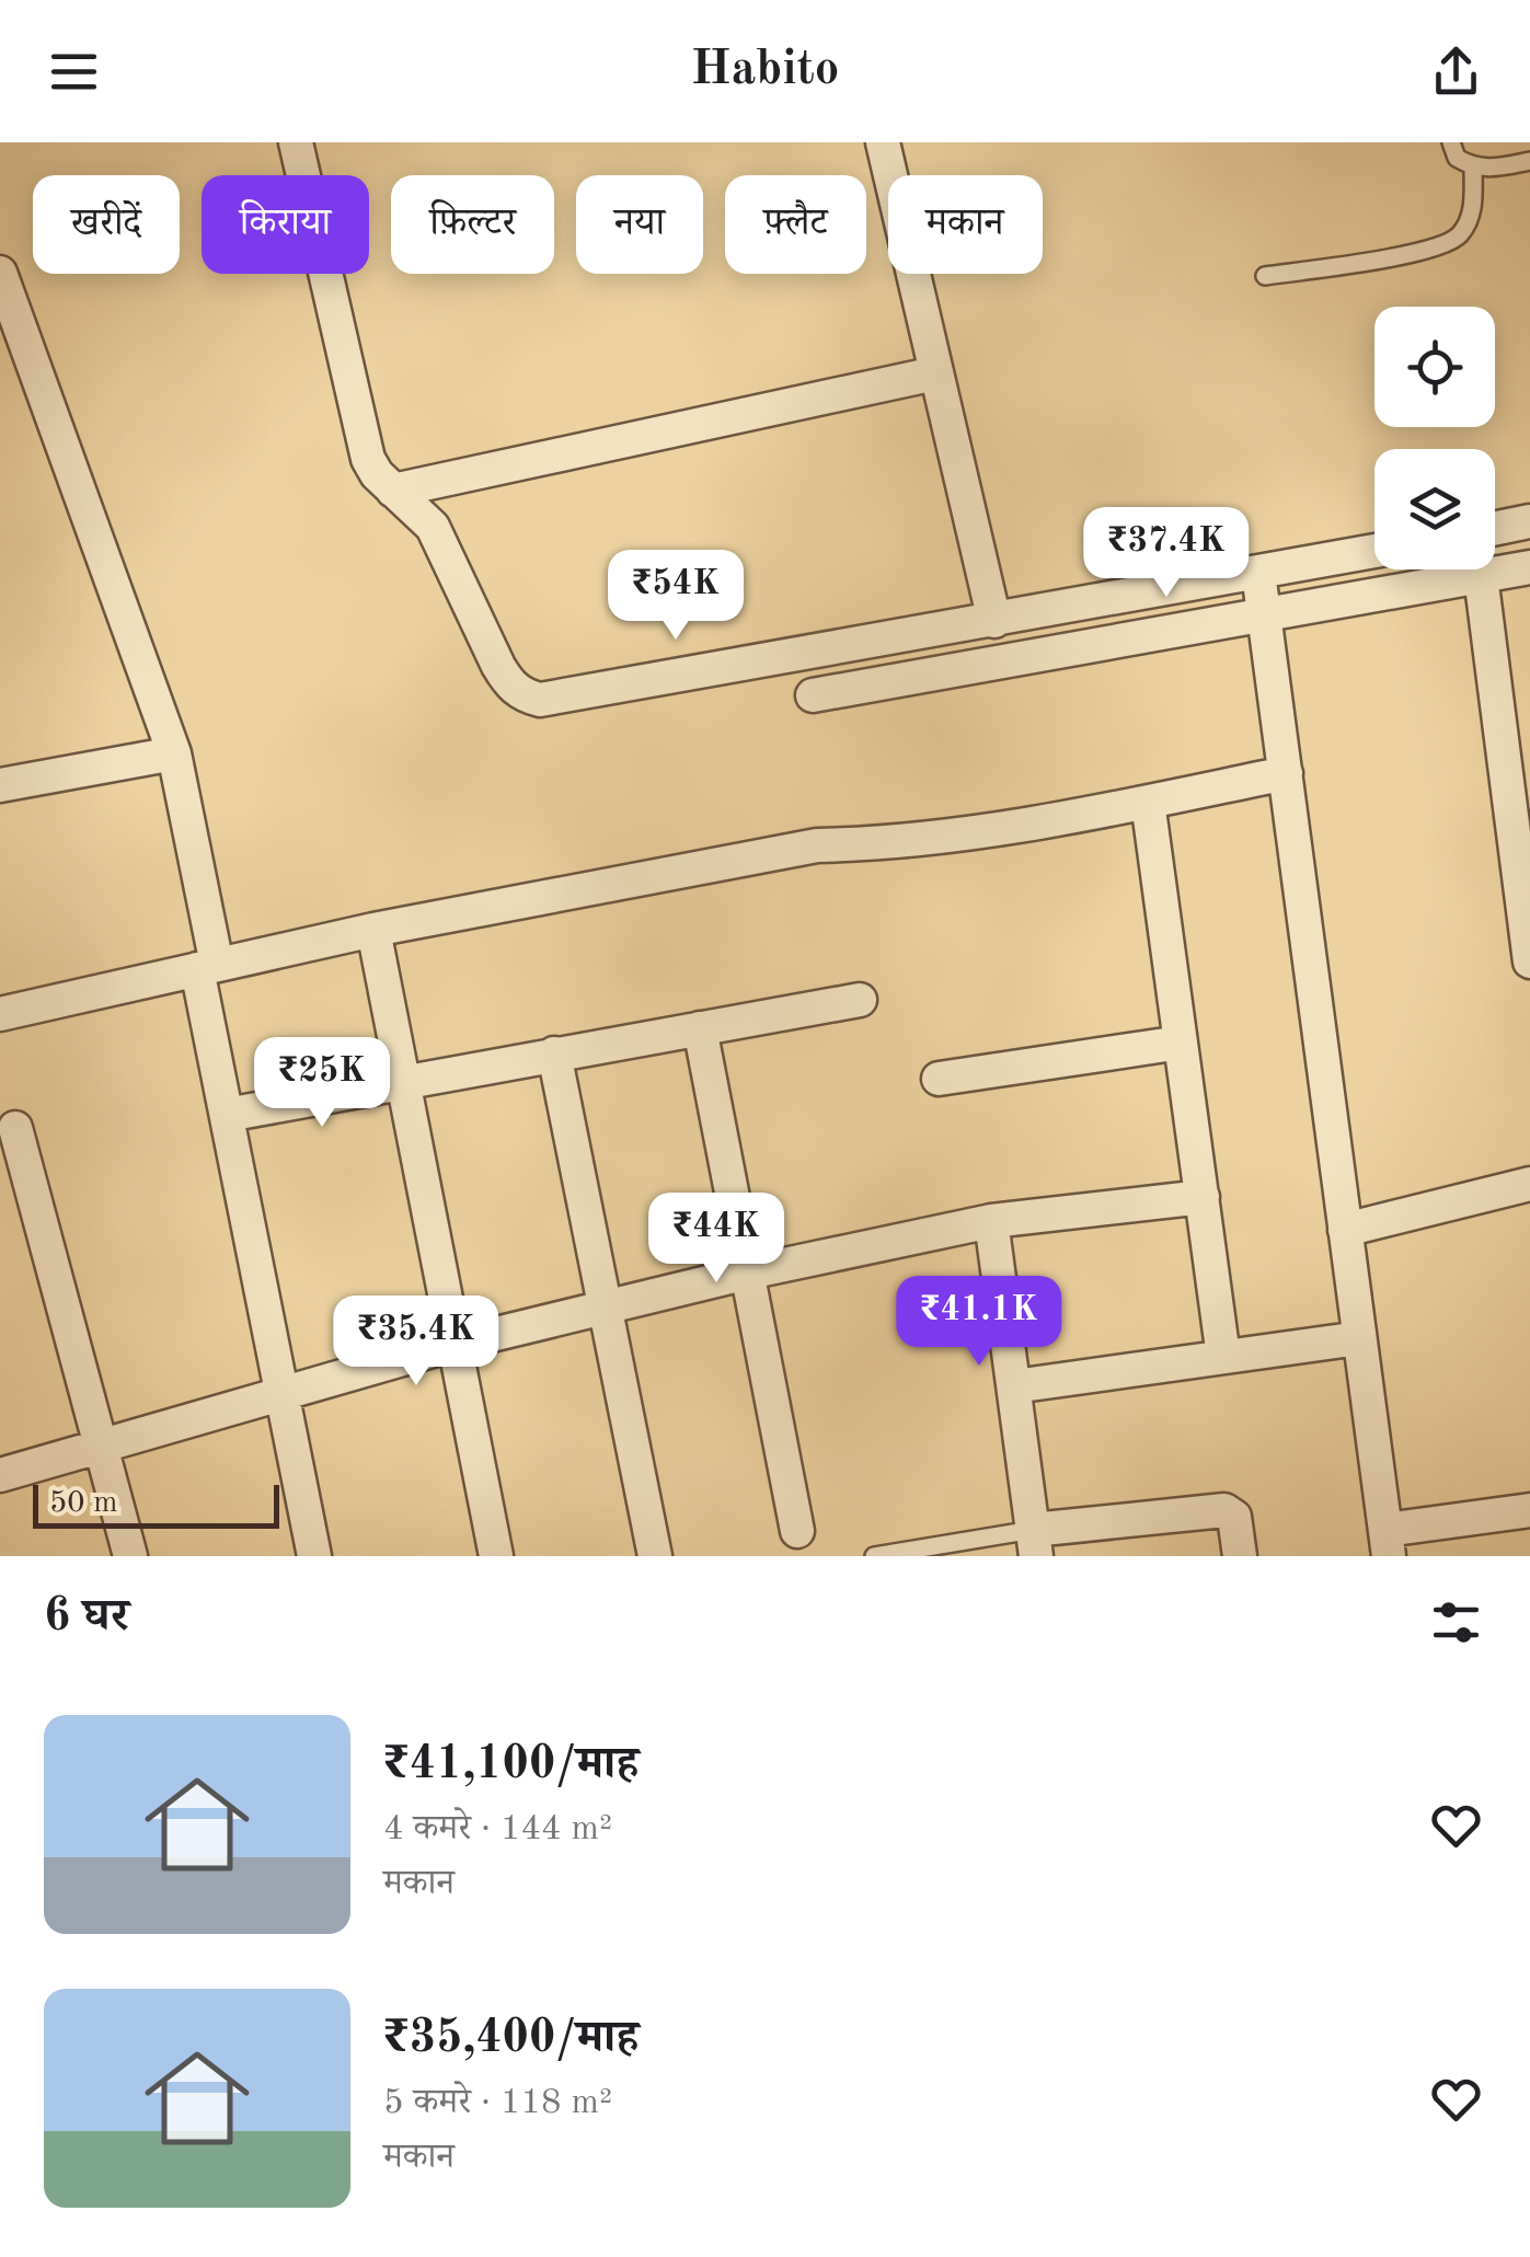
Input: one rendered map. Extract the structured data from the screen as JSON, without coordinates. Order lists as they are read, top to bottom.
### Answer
{
  "scale_bar": "50 m",
  "page": {
    "header": "Habito",
    "chip": [
      "खरीदें",
      "किराया",
      "फ़िल्टर",
      "नया",
      "फ़्लैट",
      "मकान"
    ],
    "price": [
      "₹37.4K",
      "₹54K",
      "₹25K",
      "₹44K",
      "₹41.1K",
      "₹35.4K"
    ],
    "scale": "50 m",
    "heading": "6 घर",
    "list": [
      {
        "name": "₹41,100/माह",
        "note": "4 कमरे · 144 m² · मकान"
      },
      {
        "name": "₹35,400/माह",
        "note": "5 कमरे · 118 m² · मकान"
      }
    ]
  }
}
